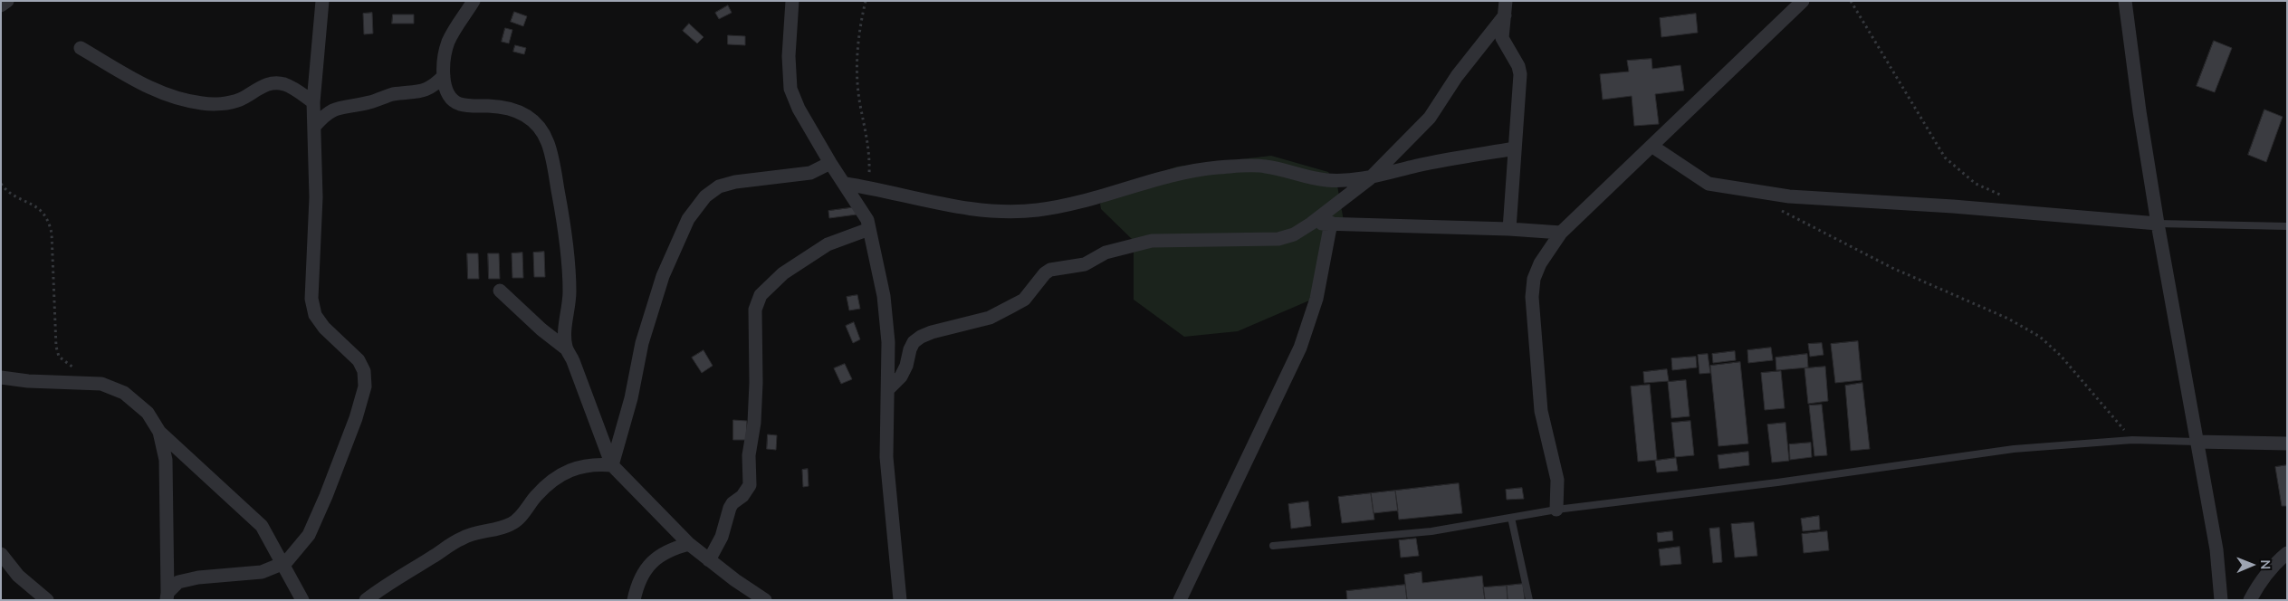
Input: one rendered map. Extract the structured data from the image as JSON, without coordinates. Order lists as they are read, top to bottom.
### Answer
{
  "north": "right"
}
